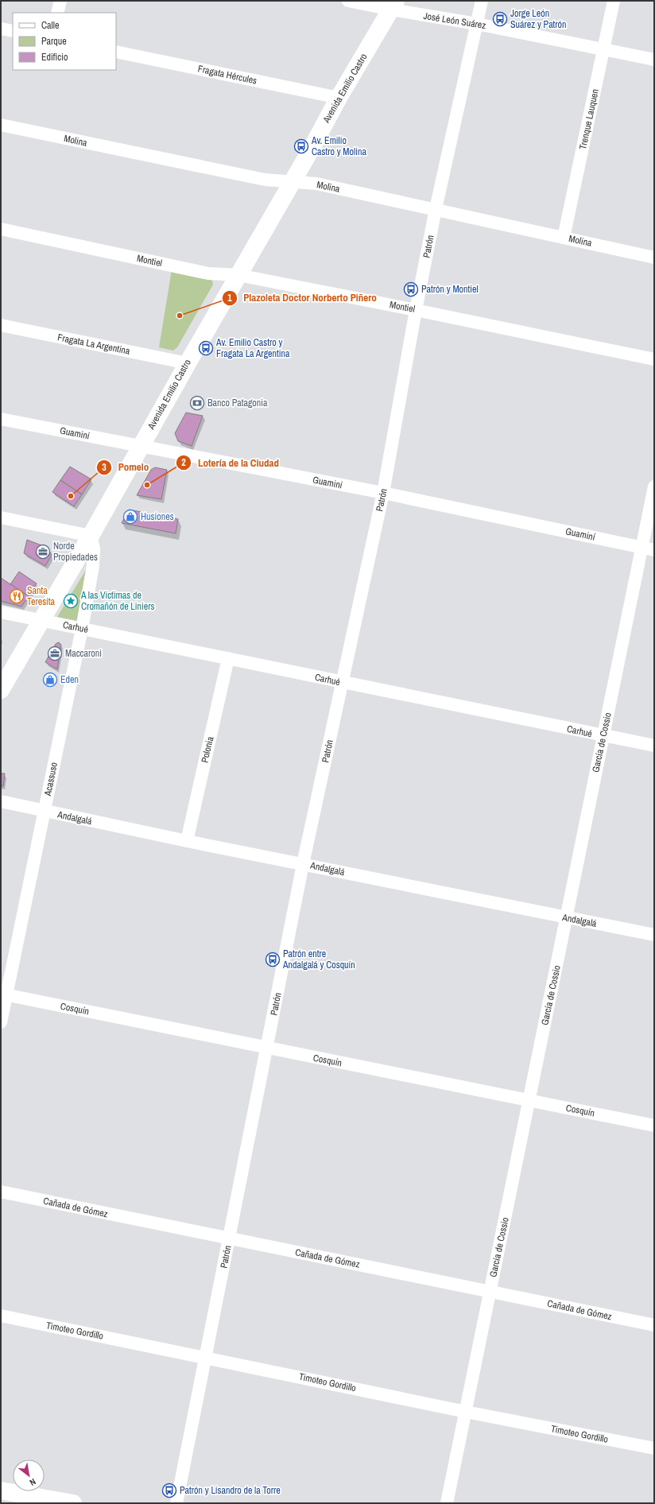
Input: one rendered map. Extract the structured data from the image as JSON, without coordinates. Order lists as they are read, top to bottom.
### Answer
{
  "streets": {
    "main road": ["Avenida Emilio Castro"],
    "street": [
      "José León Suárez",
      "Fragata Hércules",
      "Trenque Lauquen",
      "Molina",
      "Patrón",
      "Montiel",
      "Fragata La Argentina",
      "Guaminí",
      "Carhué",
      "García de Cossio",
      "Polonia",
      "Acassuso",
      "Andalgalá",
      "Cosquín",
      "Cañada de Gómez",
      "Timoteo Gordillo"
    ]
  },
  "crossings": [
    ["José León Suárez", "Avenida Emilio Castro"],
    ["José León Suárez", "Trenque Lauquen"],
    ["José León Suárez", "Patrón"],
    ["Fragata Hércules", "Avenida Emilio Castro"],
    ["Avenida Emilio Castro", "Molina"],
    ["Avenida Emilio Castro", "Montiel"],
    ["Avenida Emilio Castro", "Fragata La Argentina"],
    ["Avenida Emilio Castro", "Guaminí"],
    ["Avenida Emilio Castro", "Carhué"],
    ["Avenida Emilio Castro", "Acassuso"],
    ["Trenque Lauquen", "Molina"],
    ["Molina", "Patrón"],
    ["Patrón", "Montiel"],
    ["Patrón", "Guaminí"],
    ["Patrón", "Carhué"],
    ["Patrón", "Andalgalá"],
    ["Patrón", "Cosquín"],
    ["Patrón", "Cañada de Gómez"],
    ["Patrón", "Timoteo Gordillo"],
    ["Guaminí", "García de Cossio"],
    ["Carhué", "García de Cossio"],
    ["Carhué", "Polonia"],
    ["Carhué", "Acassuso"],
    ["García de Cossio", "Andalgalá"],
    ["García de Cossio", "Cosquín"],
    ["García de Cossio", "Cañada de Gómez"],
    ["García de Cossio", "Timoteo Gordillo"],
    ["Polonia", "Andalgalá"],
    ["Acassuso", "Andalgalá"],
    ["Acassuso", "Cosquín"]
  ],
  "places": {
    "bus stop": [
      "Jorge León Suárez y Patrón",
      "Av. Emilio Castro y Molina",
      "Patrón y Montiel",
      "Av. Emilio Castro y Fragata La Argentina",
      "Patrón entre Andalgalá y Cosquín",
      "Patrón y Lisandro de la Torre"
    ],
    "other": ["Plazoleta Doctor Norberto Piñero", "Lotería de la Ciudad", "Pomelo"],
    "bank": ["Banco Patagonia"],
    "shop": ["Husiones", "Eden"],
    "office": ["Norde Propiedades", "Maccaroni"],
    "restaurant": ["Santa Teresita"],
    "place": ["A las Víctimas de Cromañón de Liniers"]
  },
  "legend": ["Calle", "Parque", "Edificio"],
  "north": "bottom right"
}
